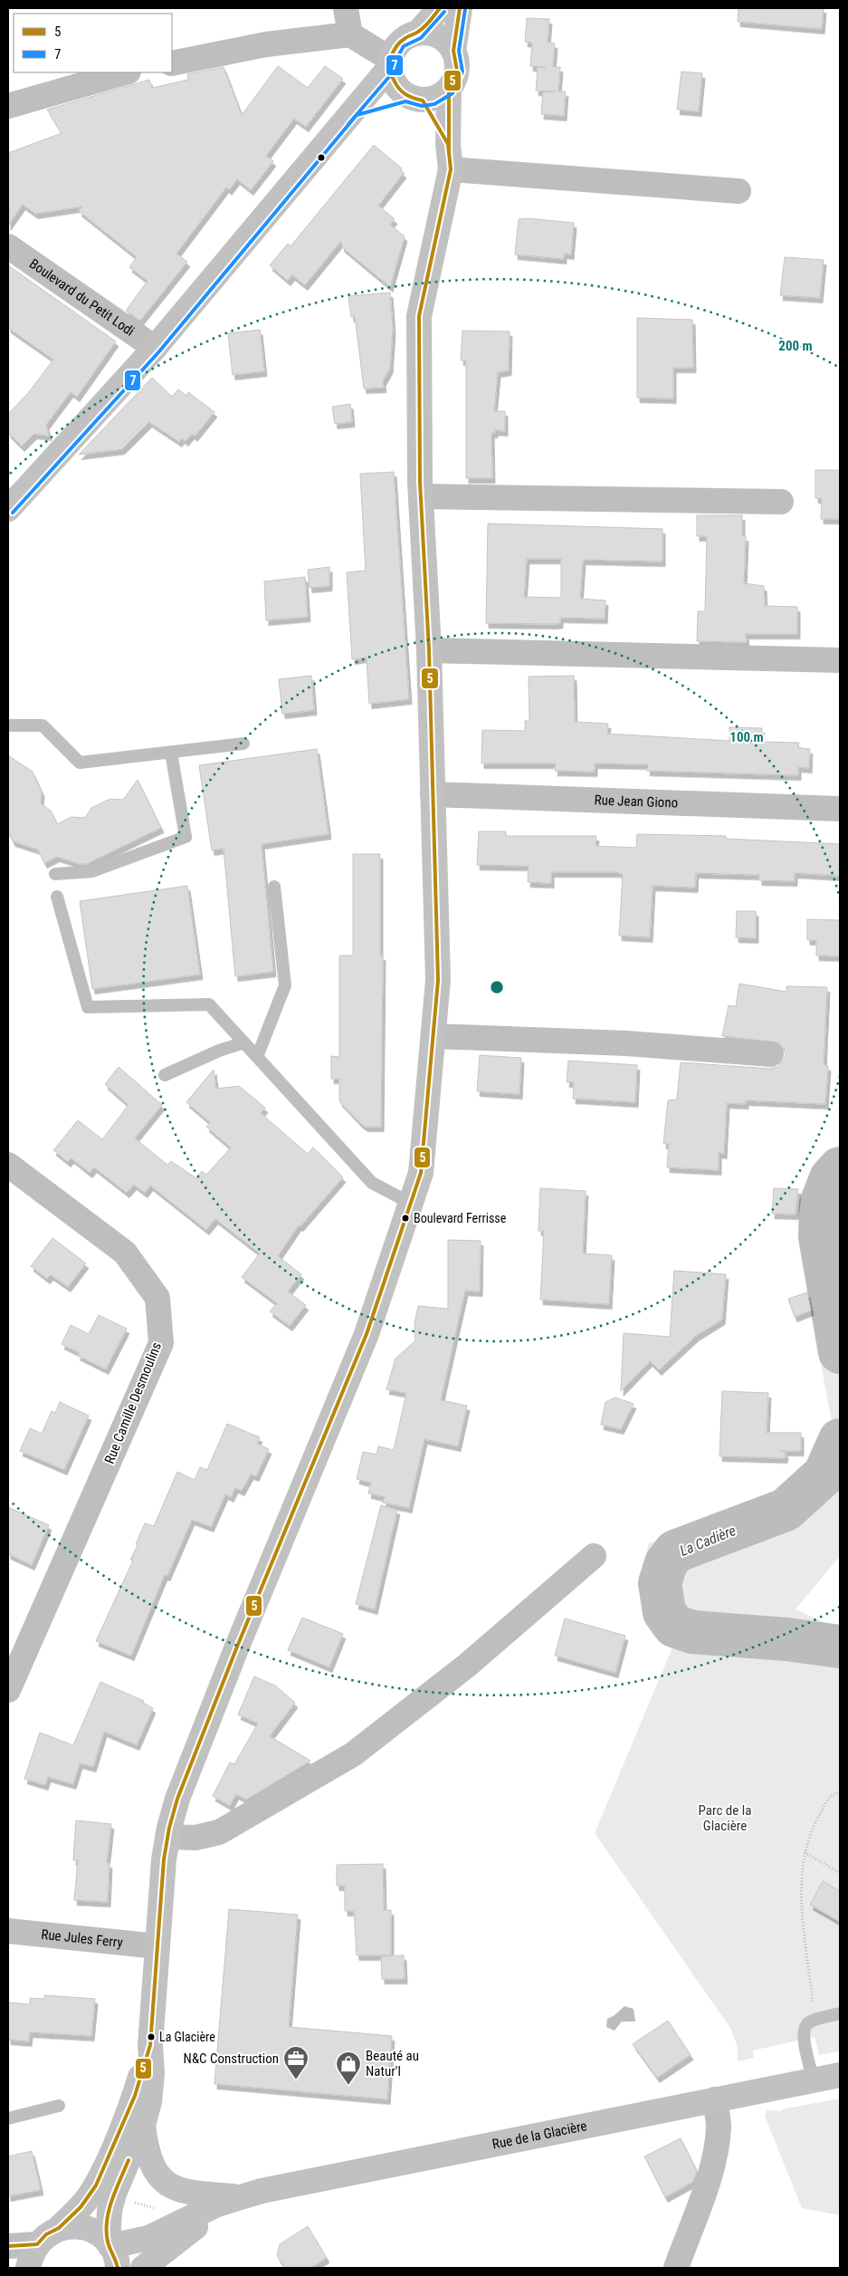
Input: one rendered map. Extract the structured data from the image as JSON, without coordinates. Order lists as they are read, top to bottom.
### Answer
{
  "streets": {
    "main road": ["Rue de la Glacière"],
    "street": [
      "Boulevard du Petit Lodi",
      "Rue Jean Giono",
      "Rue Camille Desmoulins",
      "Rue Jules Ferry"
    ]
  },
  "water": ["La Cadière"],
  "parks": ["Parc de la Glacière"],
  "places": {
    "other": ["Boulevard Ferrisse", "La Glacière"],
    "office": ["N&C Construction"],
    "shop": ["Beauté au Natur'l"]
  },
  "lines": ["transit line 5", "transit line 7"],
  "legend": ["5", "7"],
  "rings": ["200 m", "100 m"]
}
